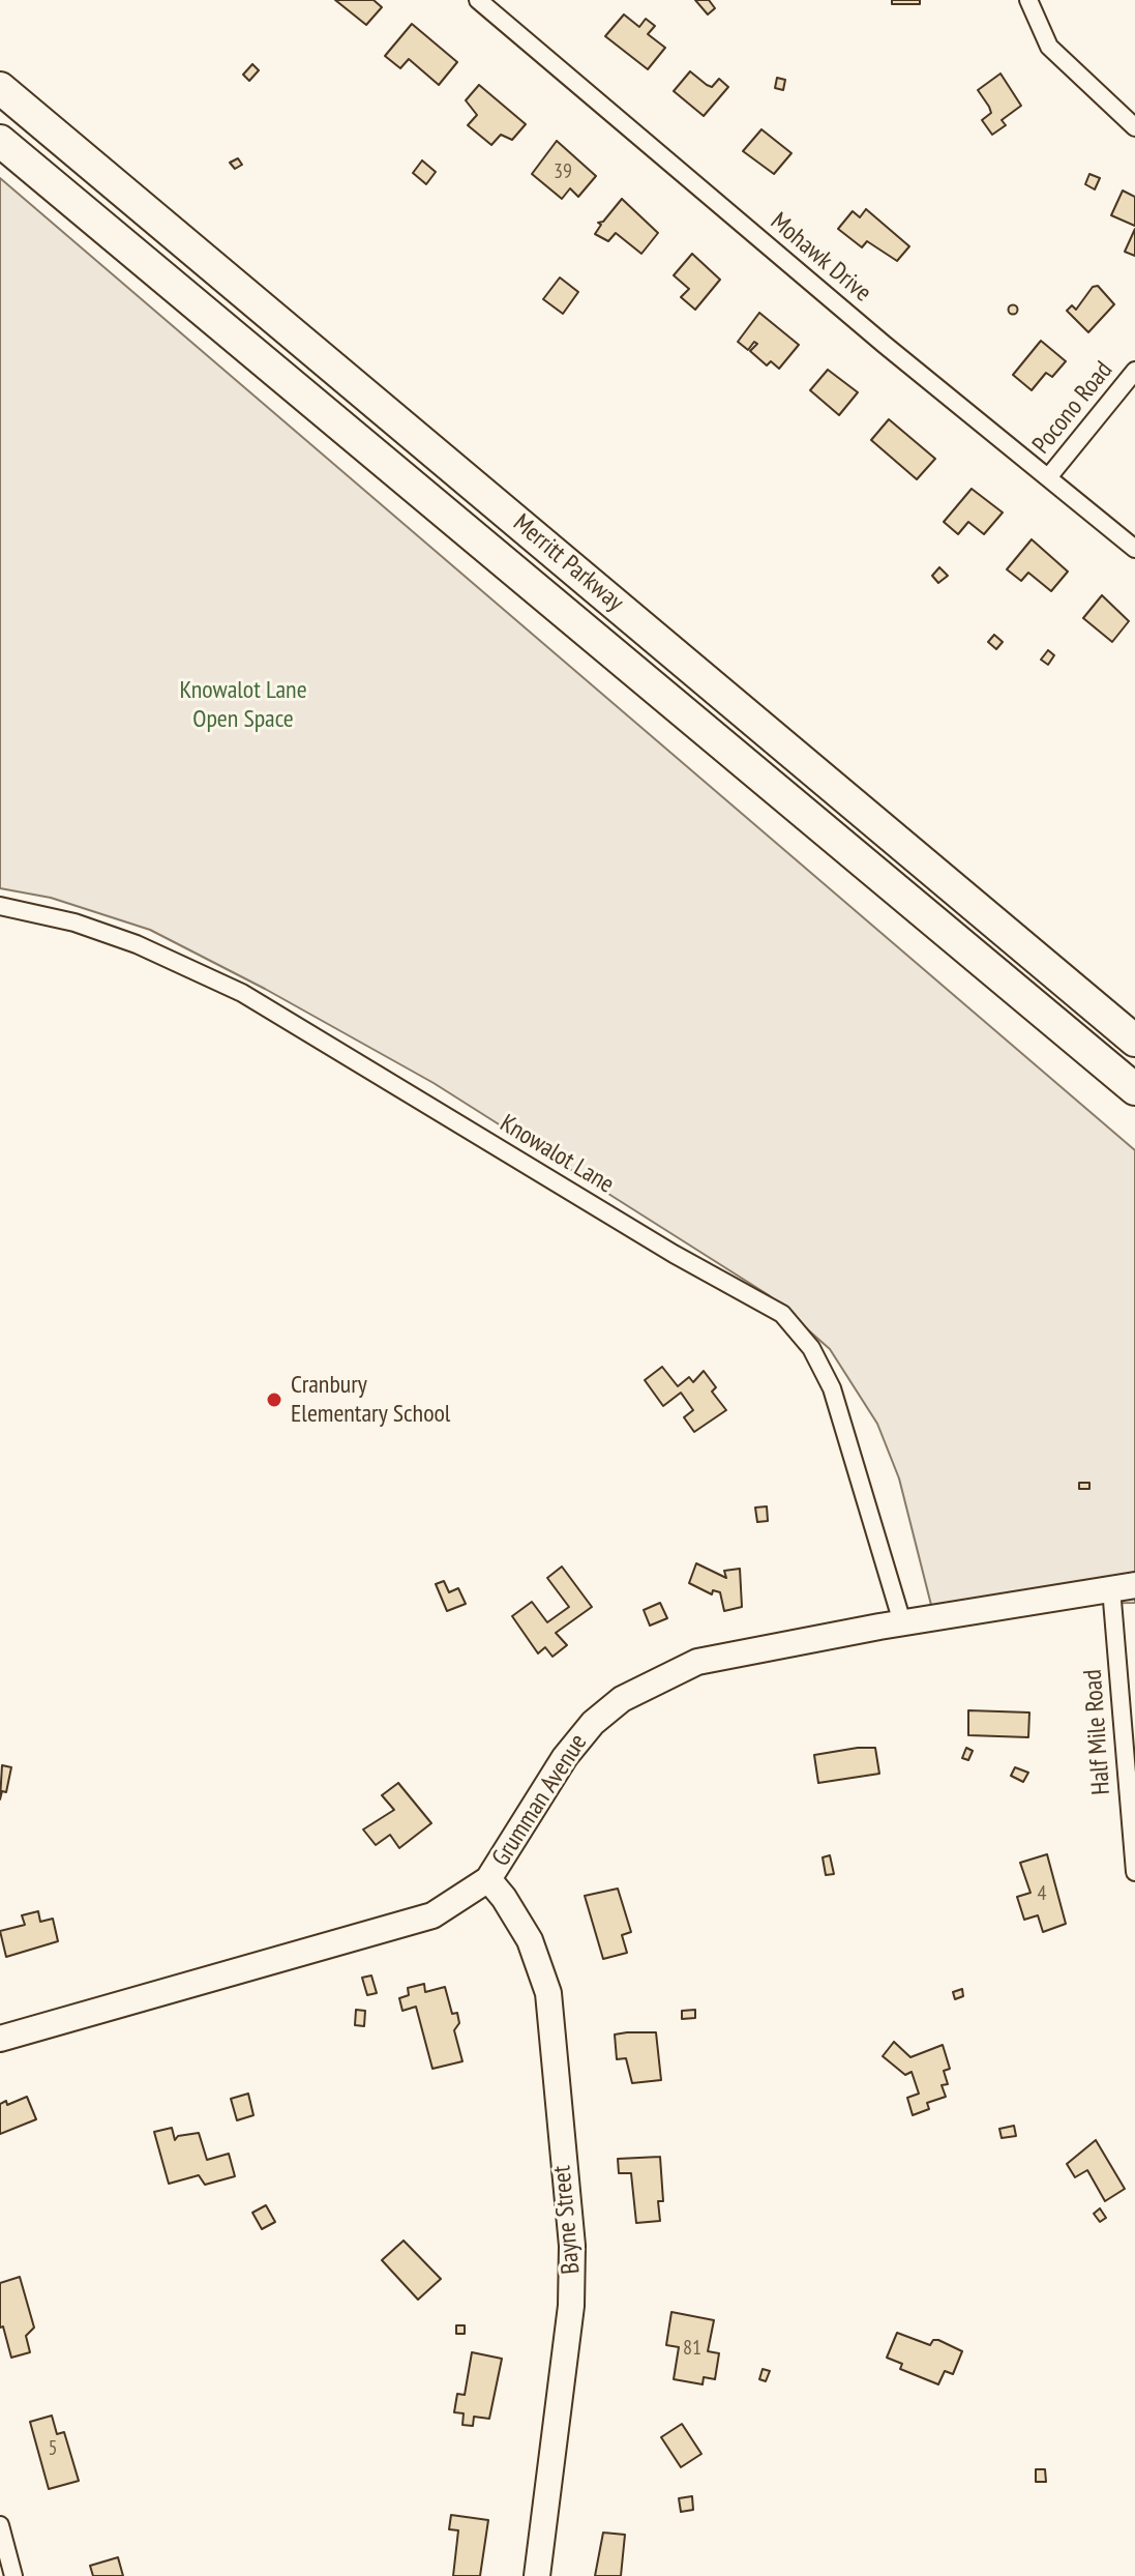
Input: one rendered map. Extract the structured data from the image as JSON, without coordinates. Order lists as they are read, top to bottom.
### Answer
{
  "streets": {
    "highway": ["Merritt Parkway"],
    "street": [
      "Mohawk Drive",
      "Pocono Road",
      "Knowalot Lane",
      "Half Mile Road",
      "Grumman Avenue",
      "Bayne Street"
    ]
  },
  "crossings": [
    ["Mohawk Drive", "Pocono Road"],
    ["Knowalot Lane", "Grumman Avenue"],
    ["Half Mile Road", "Grumman Avenue"],
    ["Grumman Avenue", "Bayne Street"]
  ],
  "parks": ["Knowalot Lane Open Space"],
  "places": ["Cranbury Elementary School"],
  "house_numbers": [
    "39",
    "4",
    "81",
    "5"
  ]
}
